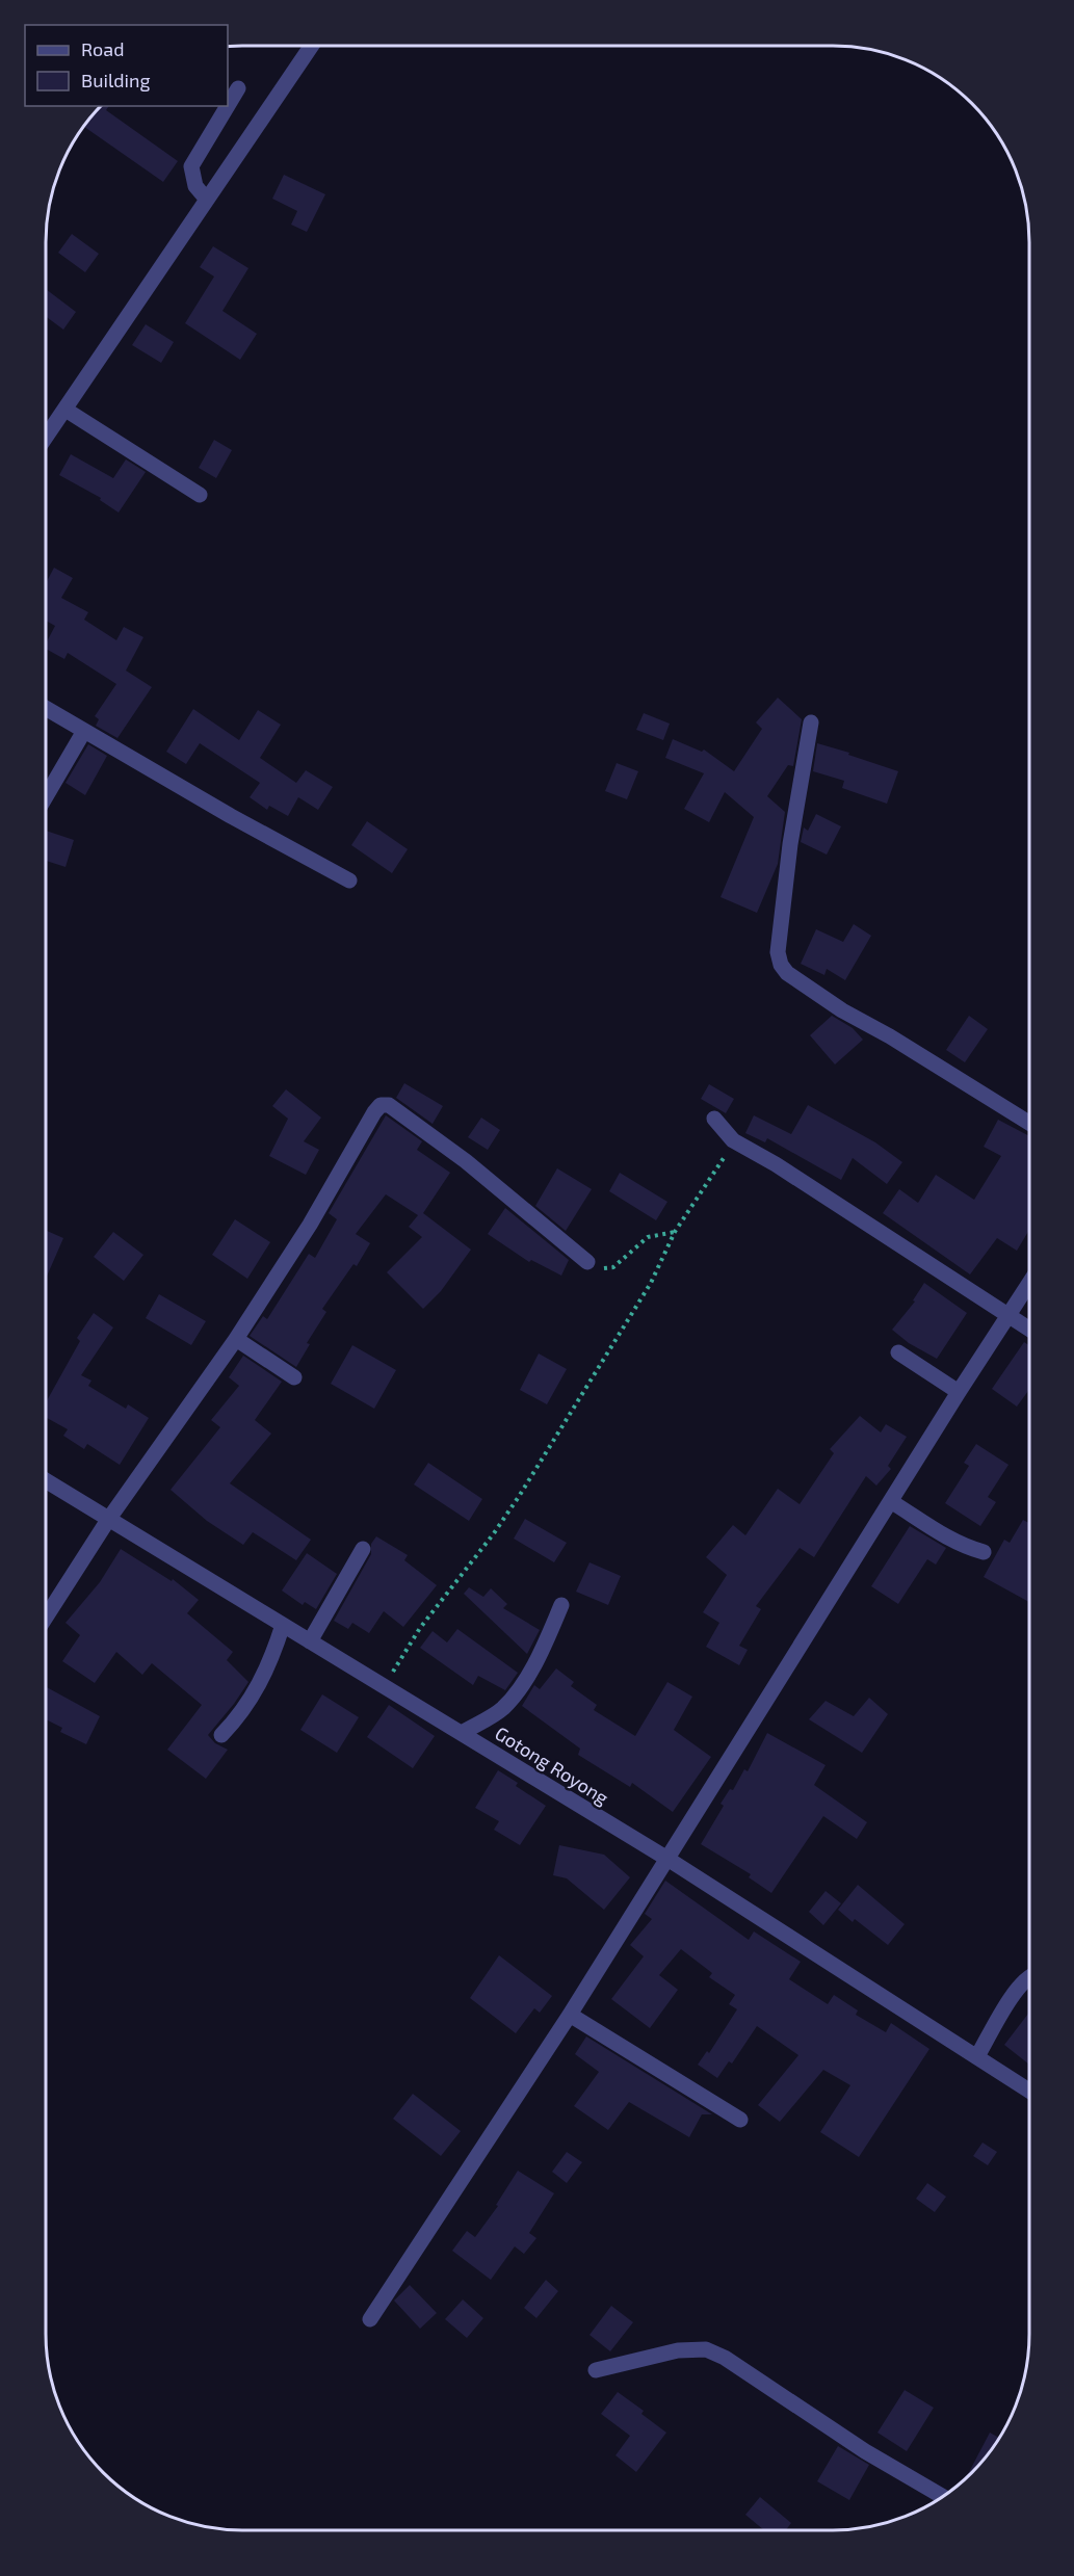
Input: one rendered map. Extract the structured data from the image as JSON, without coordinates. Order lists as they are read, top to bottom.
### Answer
{
  "streets": {
    "street": ["Gotong Royong"]
  },
  "legend": ["Road", "Building"]
}
